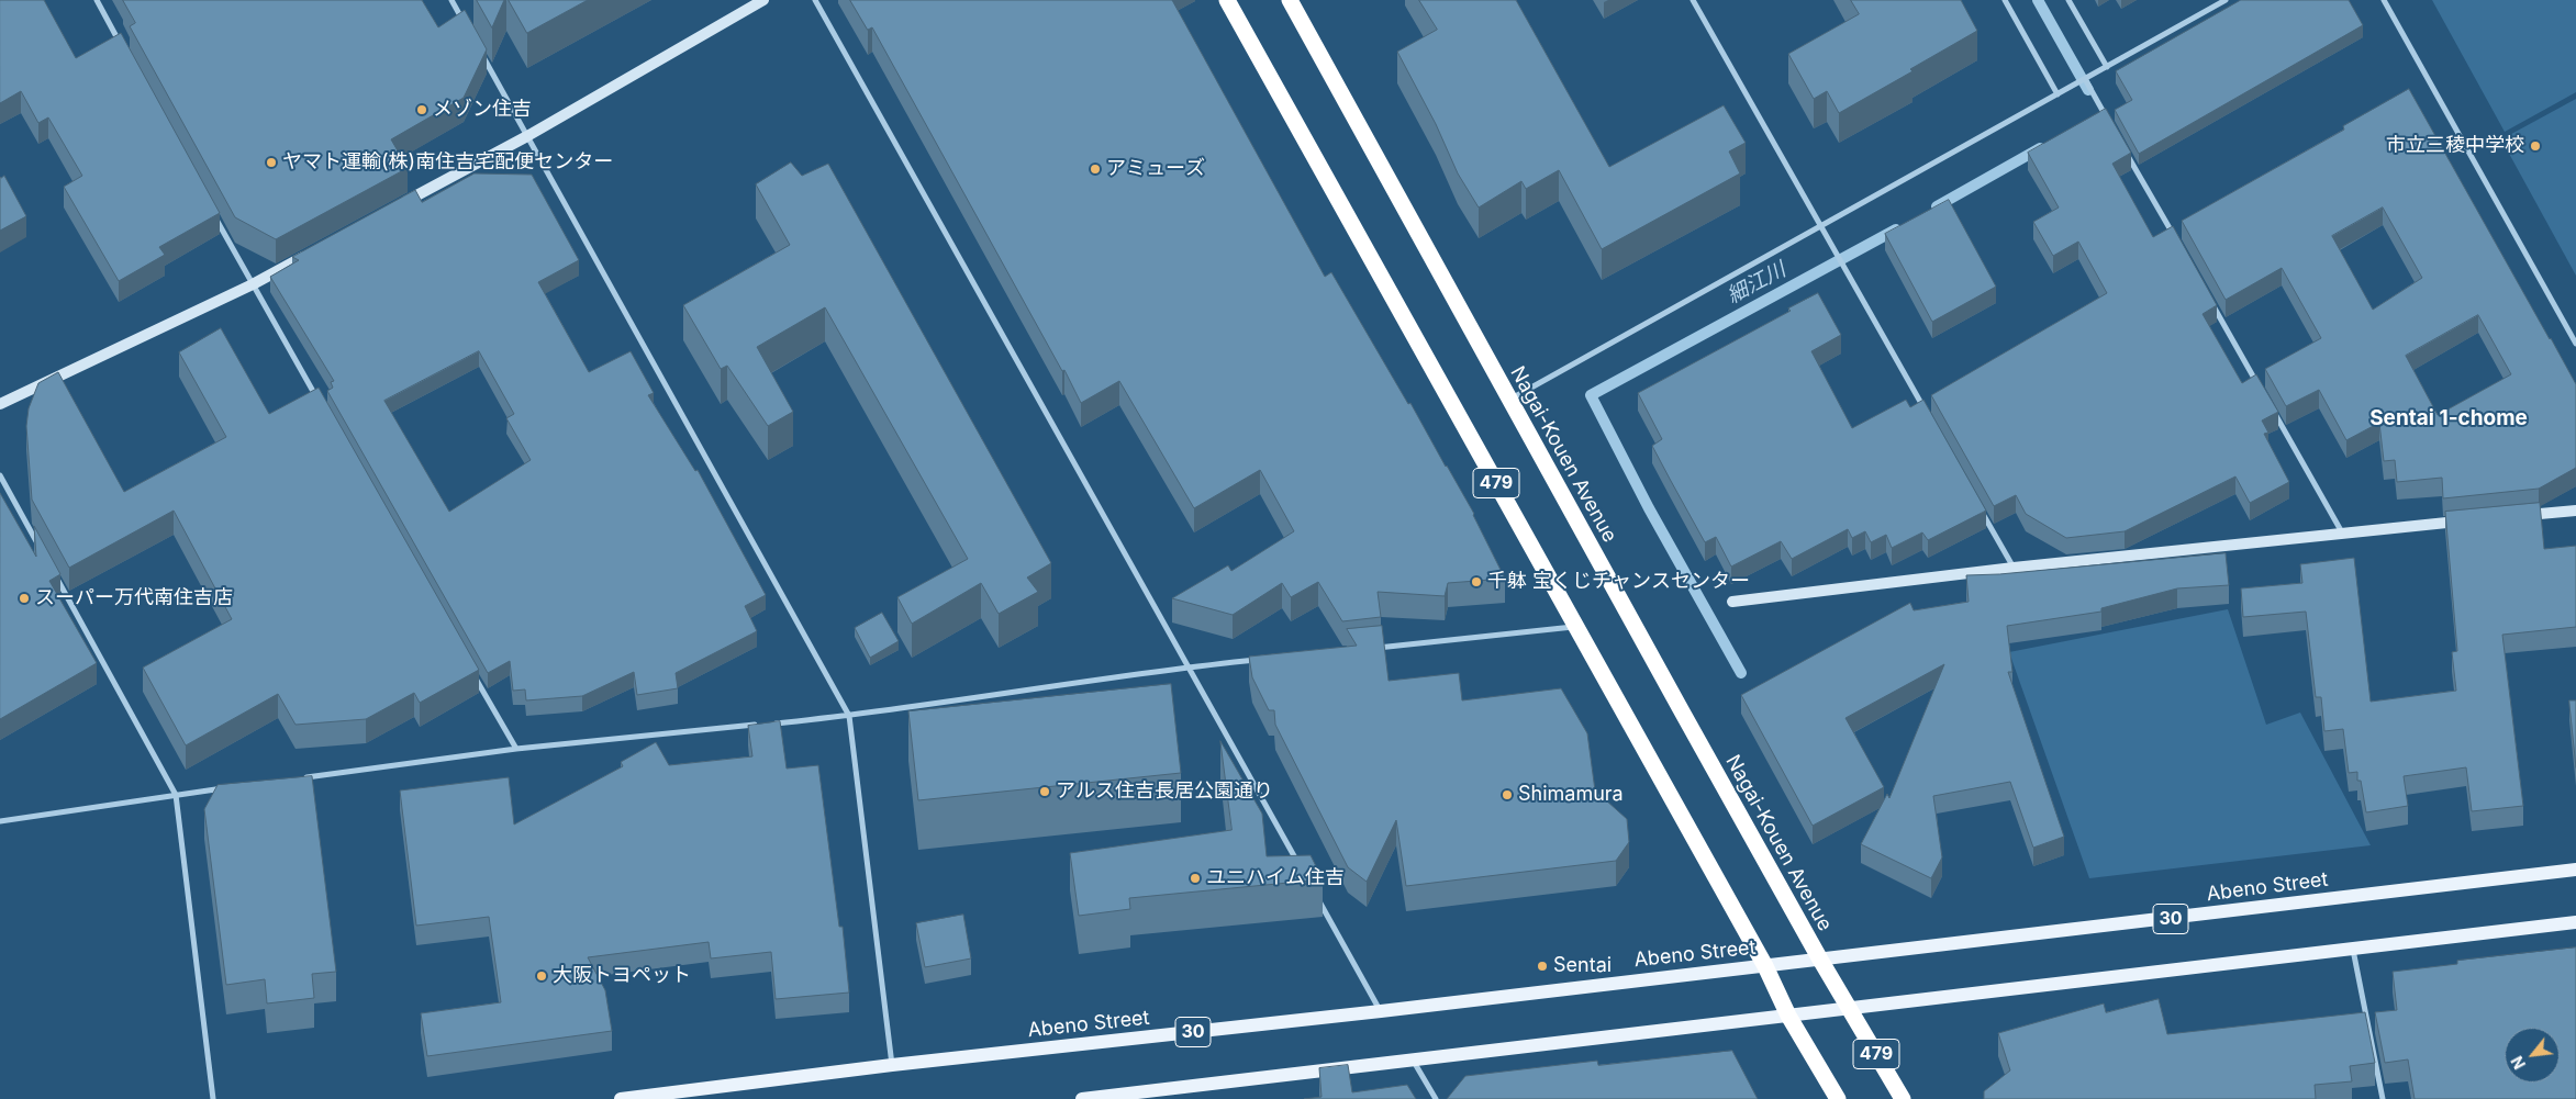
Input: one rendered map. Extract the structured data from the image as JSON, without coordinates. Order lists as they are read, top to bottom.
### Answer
{
  "streets": {
    "highway": ["Nagai-Kouen Avenue", "479"],
    "main road": ["Abeno Street", "30"]
  },
  "crossings": [
    ["Nagai-Kouen Avenue", "Abeno Street"],
    ["479", "Abeno Street"]
  ],
  "districts": ["Sentai 1-chome"],
  "water": ["細江川"],
  "places": [
    "メゾン住吉",
    "市立三稜中学校",
    "ヤマト運輸(株)南住吉宅配便センター",
    "アミューズ",
    "千躰 宝くじチャンスセンター",
    "スーパー万代南住吉店",
    "アルス住吉長居公園通り",
    "Shimamura",
    "ユニハイム住吉",
    "Sentai",
    "大阪トヨペット"
  ],
  "north": "bottom left"
}
